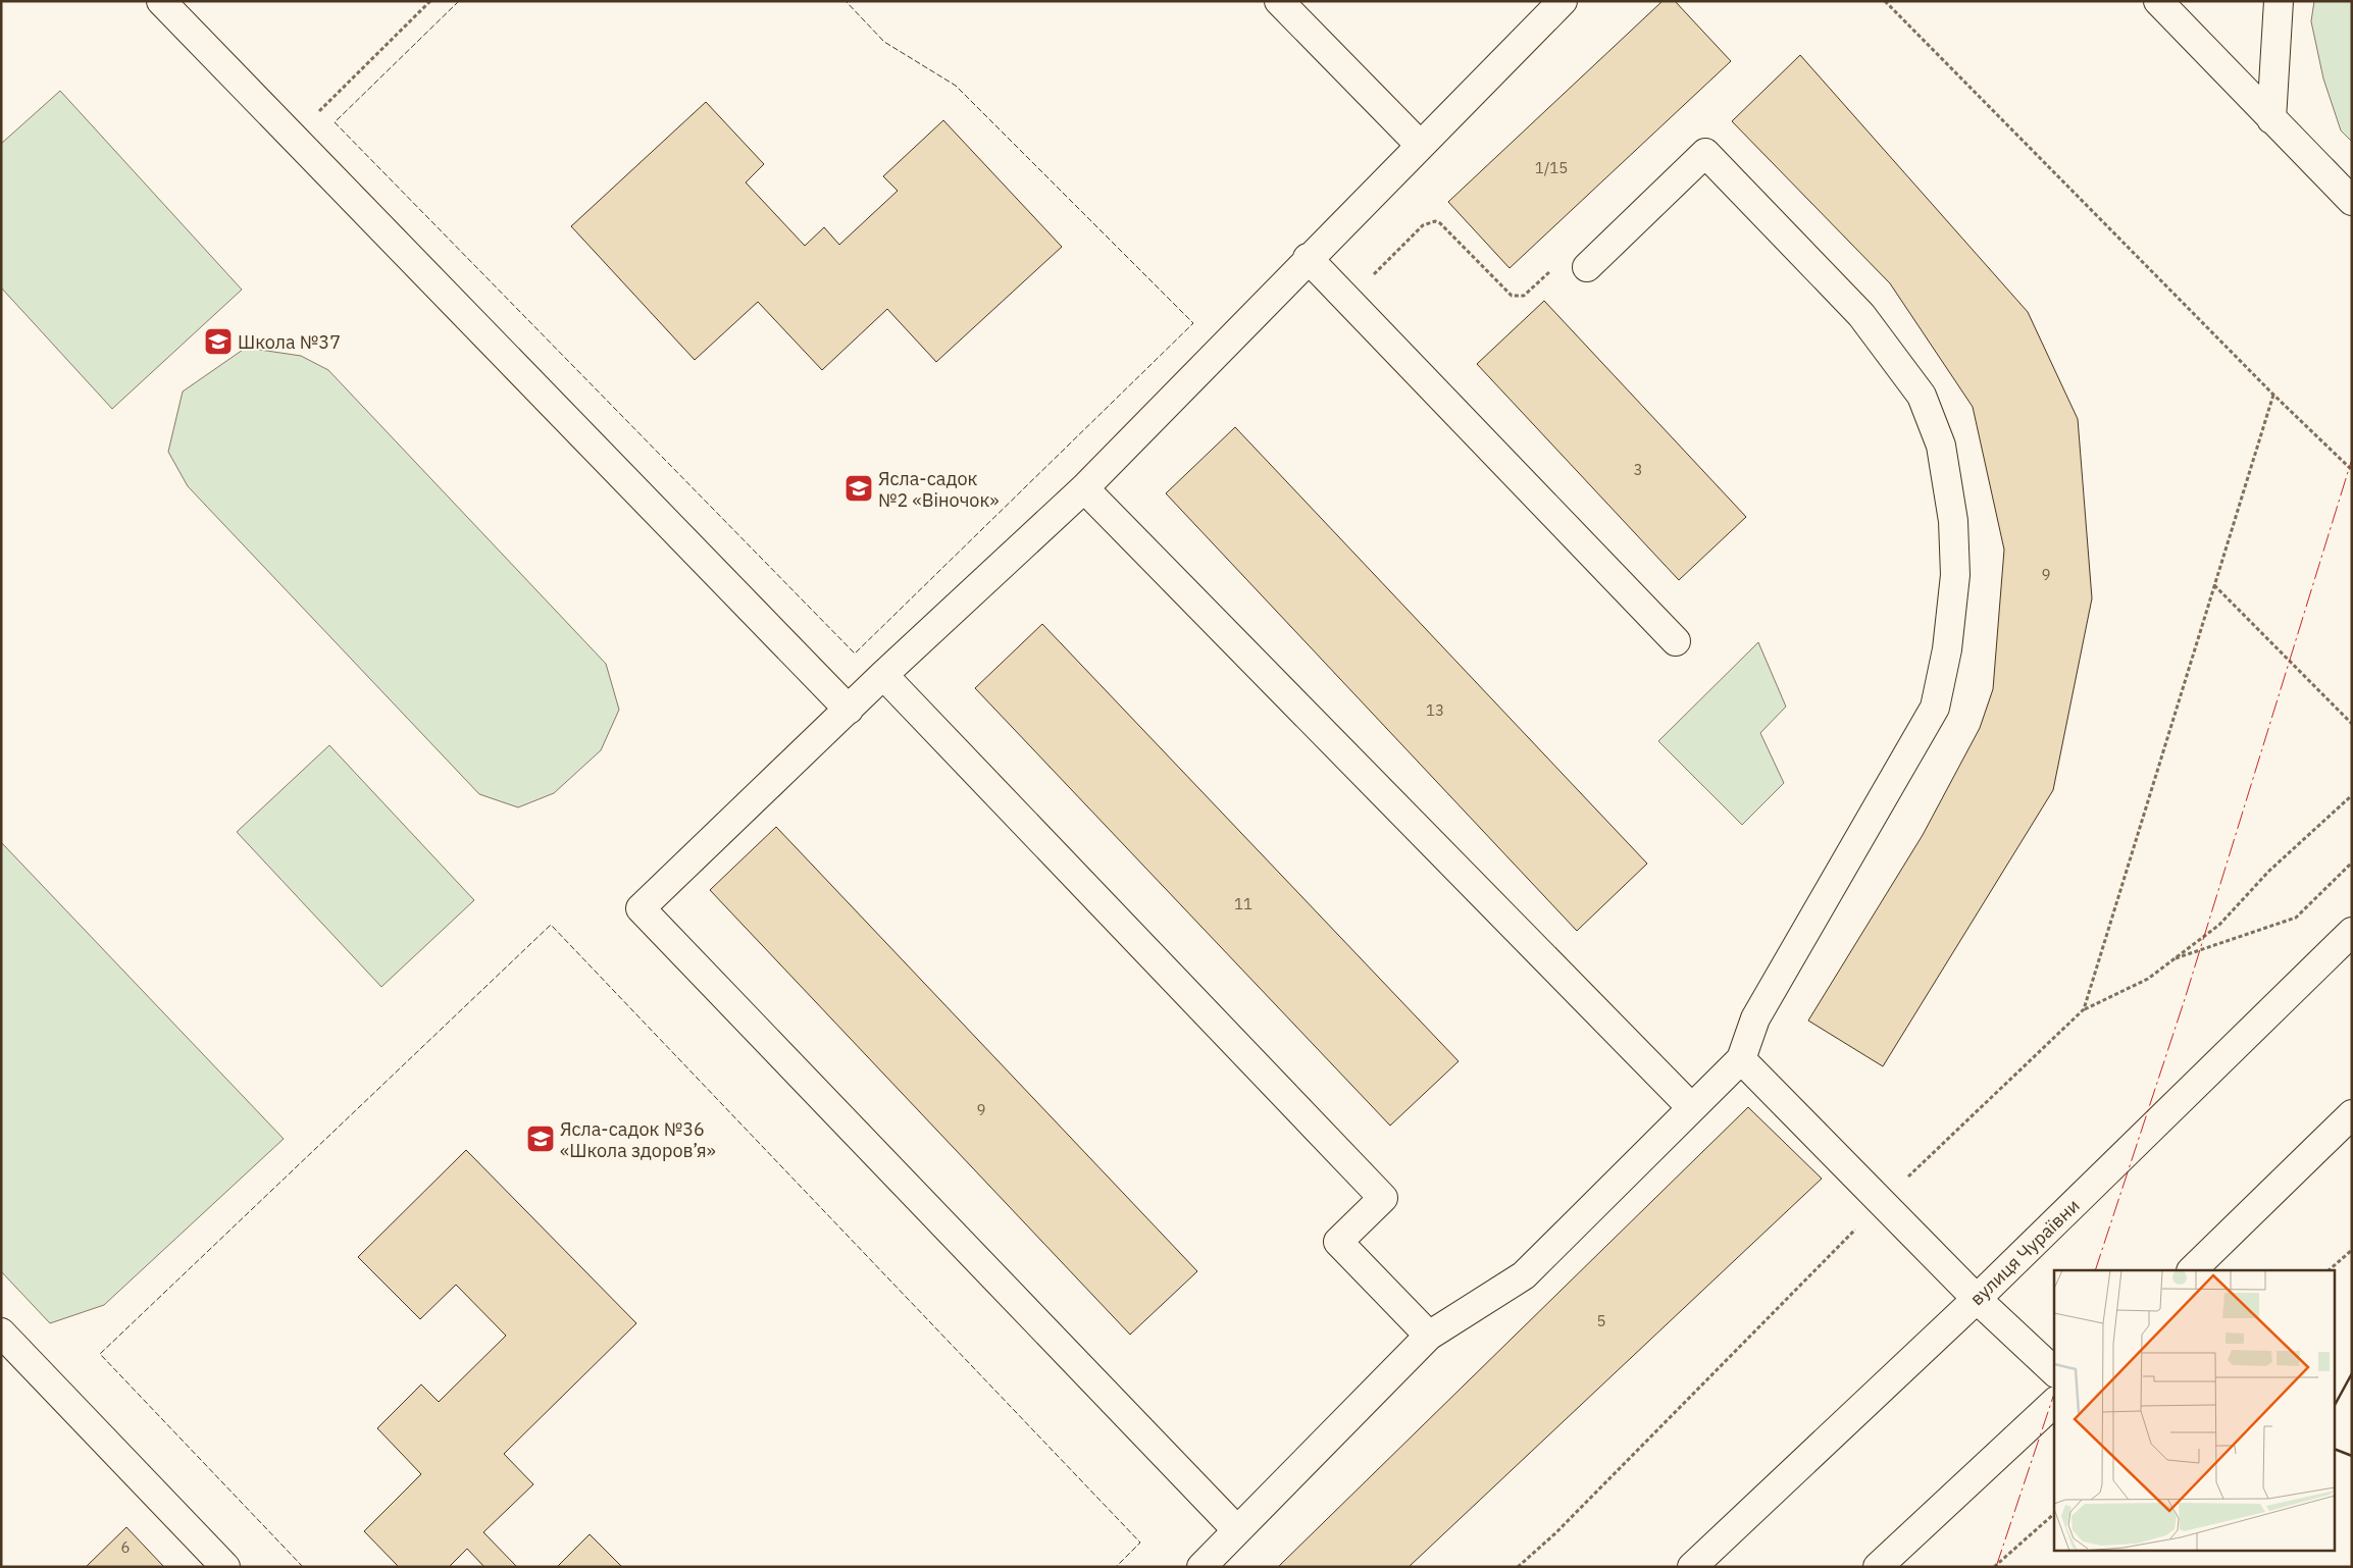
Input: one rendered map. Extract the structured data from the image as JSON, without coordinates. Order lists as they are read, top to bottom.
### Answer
{
  "streets": {
    "street": ["вулиця Чураївни"]
  },
  "places": {
    "school or university": ["Школа №37", "Ясла-садок №2 «Віночок»", "Ясла-садок №36 «Школа здоров’я»"]
  },
  "house_numbers": [
    "1/15",
    "3",
    "9",
    "13",
    "11",
    "9",
    "5",
    "6"
  ]
}
